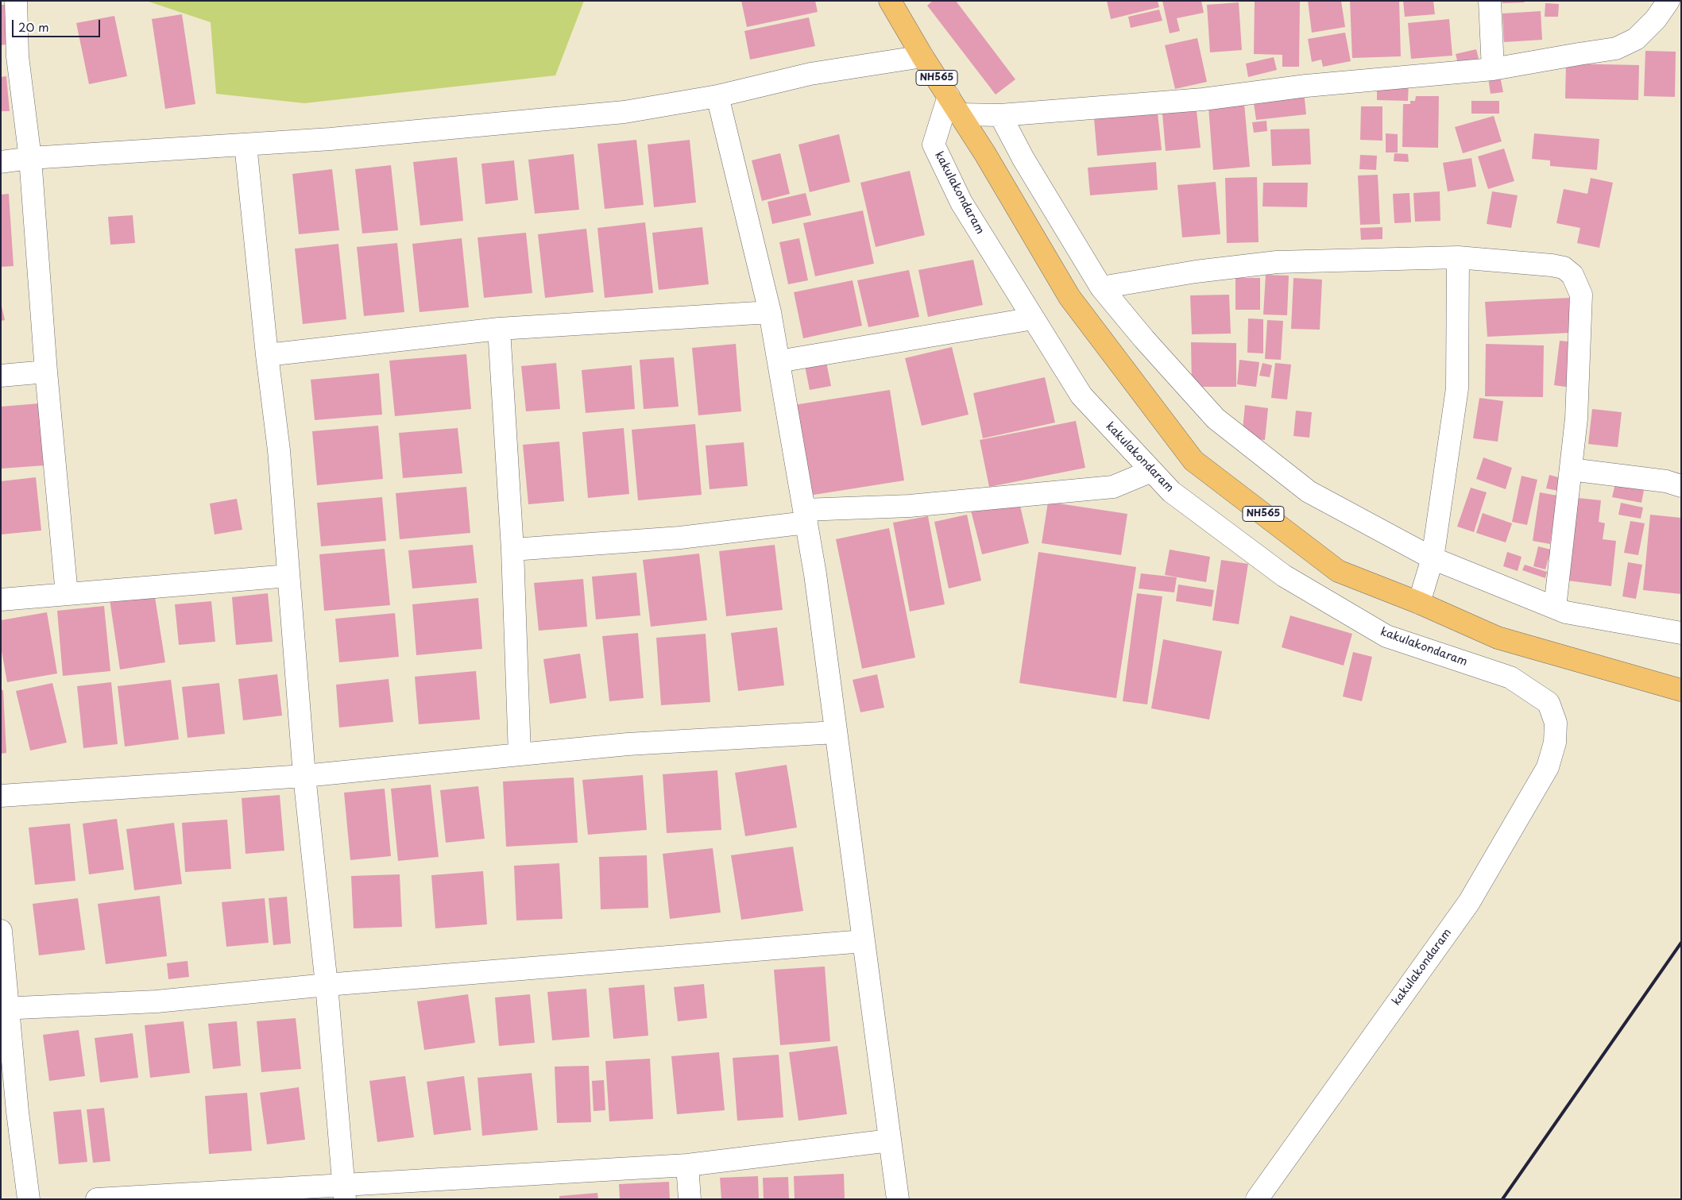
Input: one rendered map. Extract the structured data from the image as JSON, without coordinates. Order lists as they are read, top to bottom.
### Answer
{
  "streets": {
    "highway": ["NH565"],
    "street": ["kakulakondaram"]
  },
  "crossings": [
    ["NH565", "kakulakondaram"]
  ],
  "scale_bar": "20 m"
}
